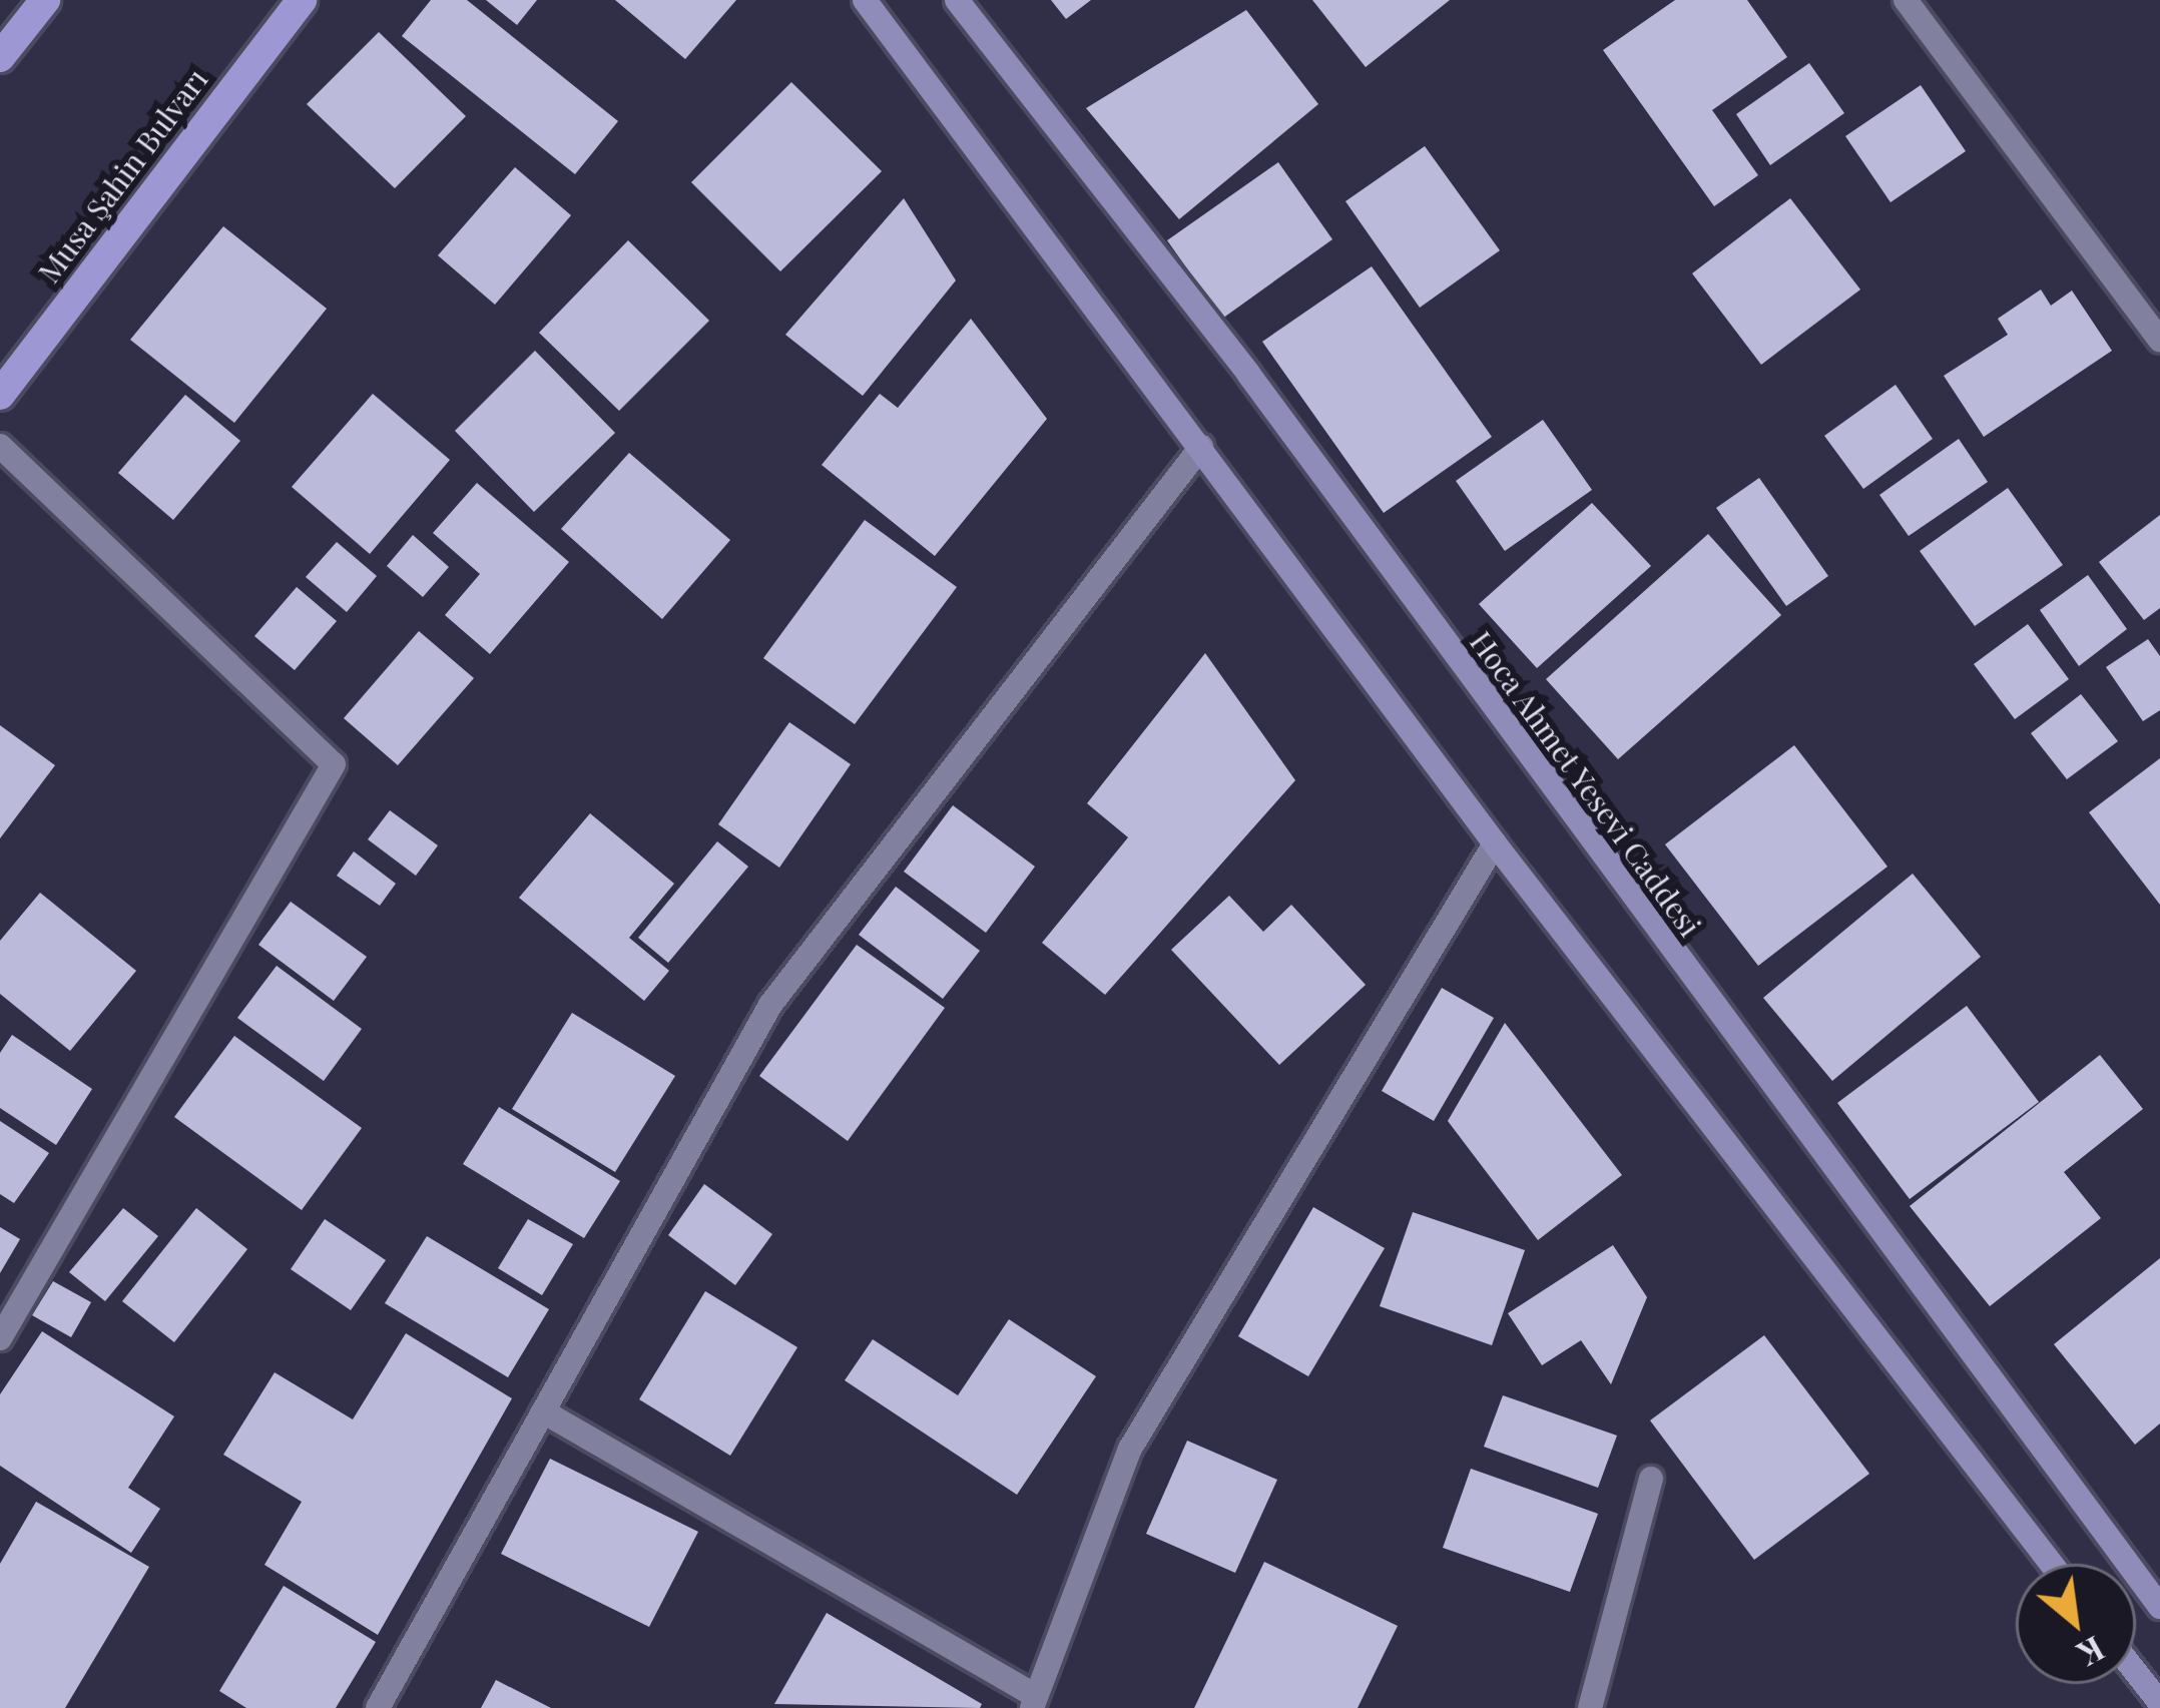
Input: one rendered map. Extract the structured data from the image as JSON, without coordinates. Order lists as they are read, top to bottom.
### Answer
{
  "streets": {
    "main road": ["Musa Şahin Bulvarı"],
    "street": ["Hoca Ahmet Yesevi Caddesi"]
  },
  "north": "bottom right"
}
